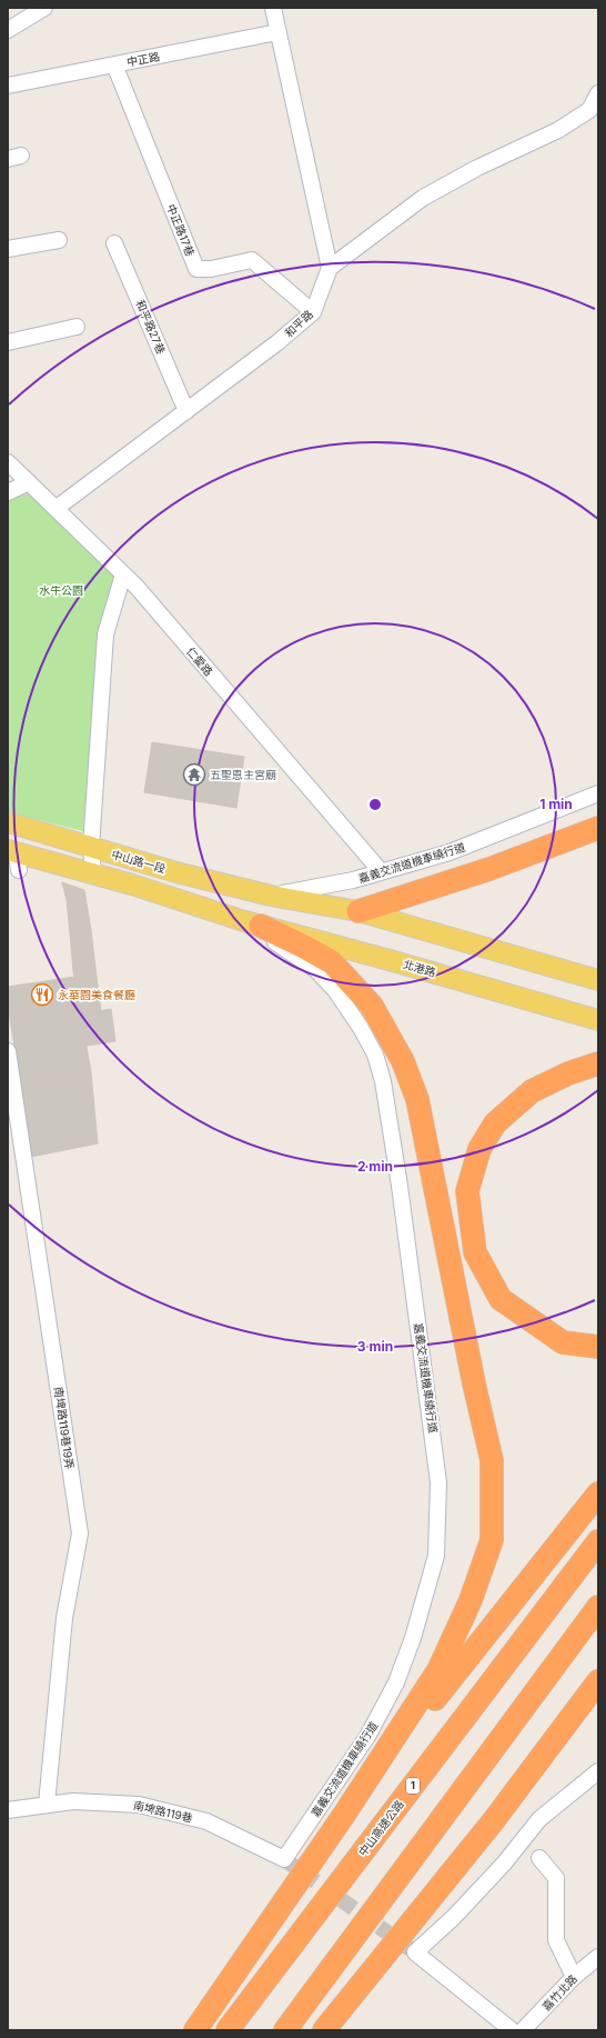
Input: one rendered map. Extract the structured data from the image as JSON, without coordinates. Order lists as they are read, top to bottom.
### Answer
{
  "streets": {
    "highway": ["1", "中山高速公路"],
    "main road": ["中山路一段", "北港路"],
    "street": [
      "中正路",
      "中正路17巷",
      "和平路",
      "和平路27巷",
      "仁愛路",
      "嘉義交流道機車繞行道",
      "南埤路119巷19弄",
      "南埤路119巷",
      "嘉竹北路"
    ]
  },
  "crossings": [
    ["中正路", "中正路17巷"],
    ["中正路17巷", "和平路"],
    ["和平路", "和平路27巷"],
    ["和平路", "仁愛路"],
    ["仁愛路", "嘉義交流道機車繞行道"],
    ["中山路一段", "嘉義交流道機車繞行道"],
    ["嘉義交流道機車繞行道", "北港路"],
    ["嘉義交流道機車繞行道", "南埤路119巷"],
    ["南埤路119巷19弄", "南埤路119巷"]
  ],
  "parks": ["水牛公園"],
  "places": {
    "temple": ["五聖恩主宮廟"],
    "restaurant": ["永華園美食餐廳"]
  },
  "rings": ["1 min", "2 min", "3 min"]
}
